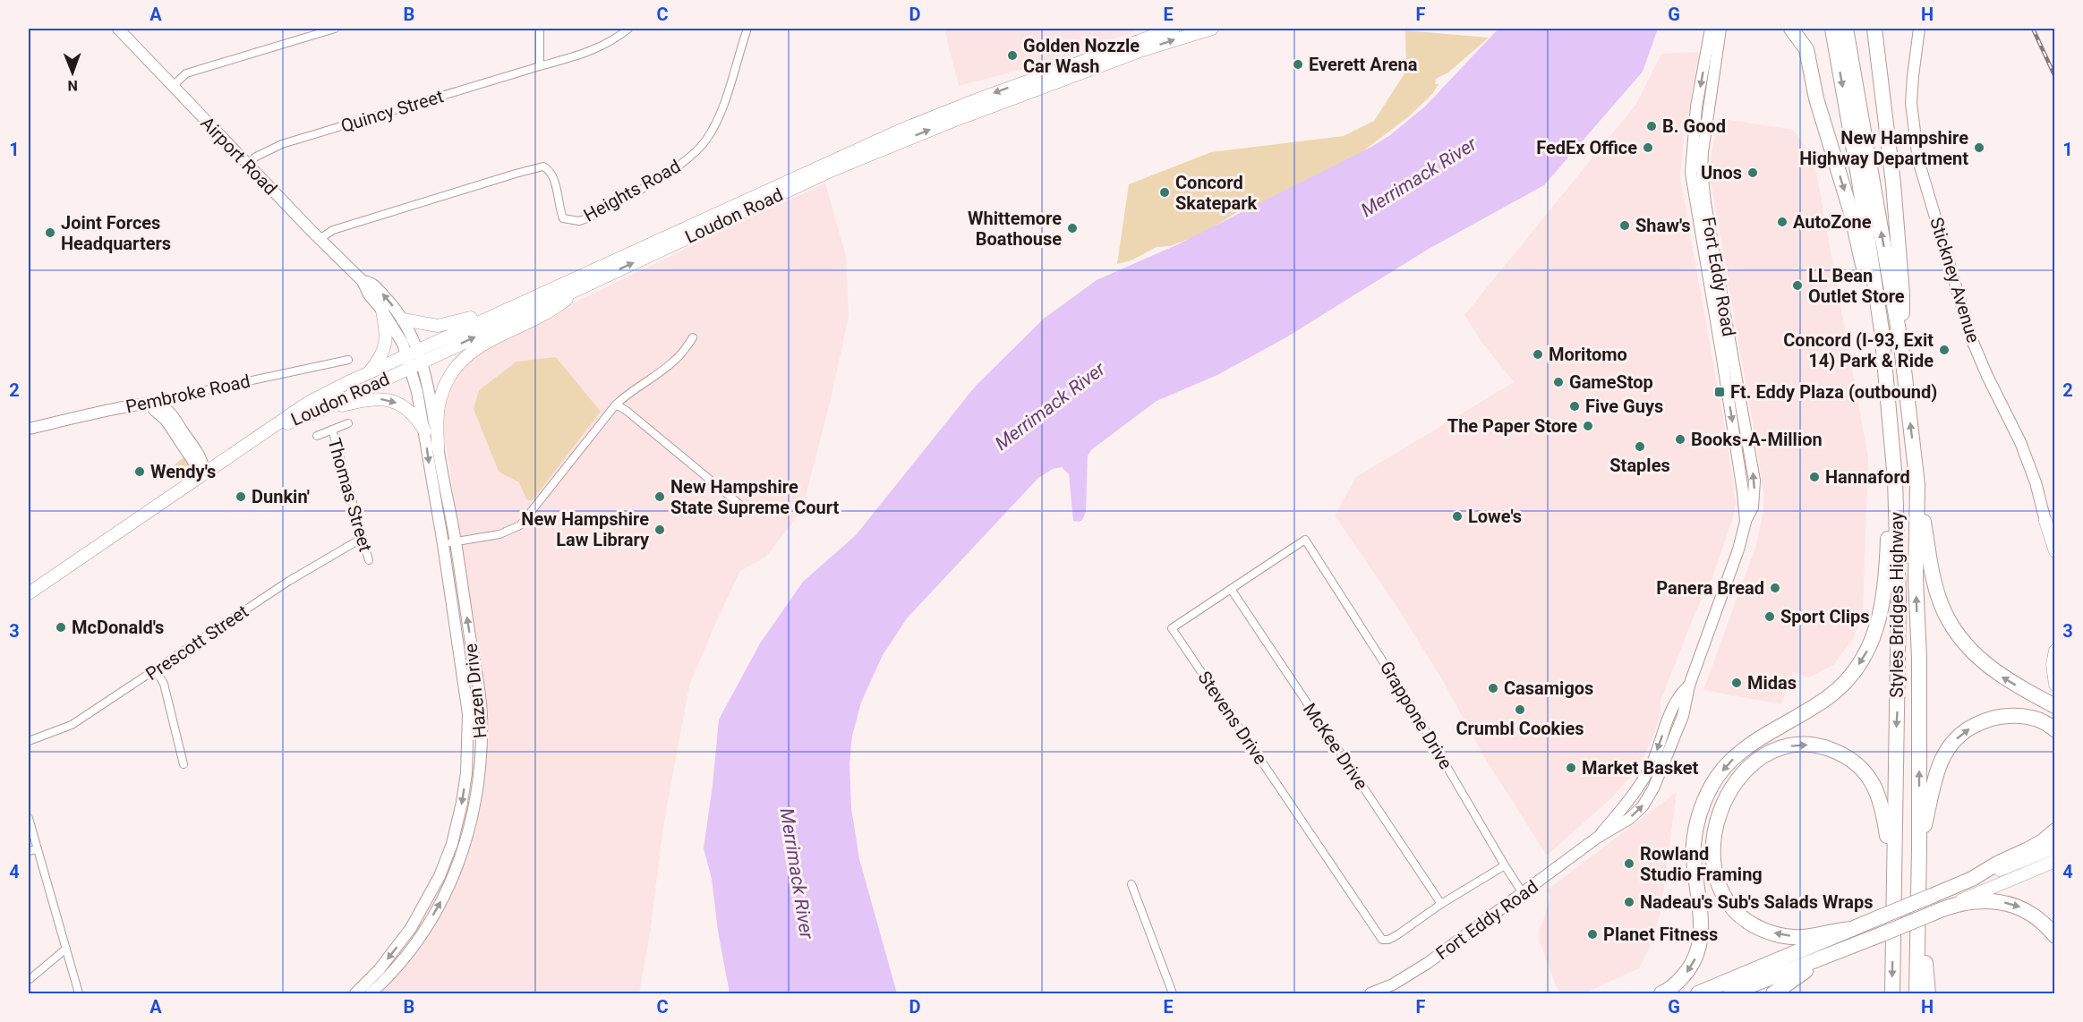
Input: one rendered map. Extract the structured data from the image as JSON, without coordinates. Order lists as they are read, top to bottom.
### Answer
{
  "streets": {
    "highway": ["Styles Bridges Highway"],
    "main road": ["Loudon Road"],
    "street": [
      "Quincy Street",
      "Airport Road",
      "Heights Road",
      "Fort Eddy Road",
      "Stickney Avenue",
      "Pembroke Road",
      "Thomas Street",
      "Prescott Street",
      "Hazen Drive",
      "Grappone Drive",
      "Stevens Drive",
      "McKee Drive"
    ]
  },
  "crossings": [
    ["Quincy Street", "Airport Road"],
    ["Airport Road", "Heights Road"],
    ["Airport Road", "Loudon Road"],
    ["Airport Road", "Hazen Drive"],
    ["Loudon Road", "Hazen Drive"],
    ["Fort Eddy Road", "Grappone Drive"],
    ["Thomas Street", "Prescott Street"],
    ["Grappone Drive", "Stevens Drive"],
    ["Stevens Drive", "McKee Drive"]
  ],
  "water": ["Merrimack River"],
  "places": {
    "other": [
      "Golden Nozzle Car Wash",
      "Everett Arena",
      "B. Good",
      "FedEx Office",
      "New Hampshire Highway Department",
      "Unos",
      "Concord Skatepark",
      "AutoZone",
      "Shaw's",
      "Whittemore Boathouse",
      "Joint Forces Headquarters",
      "LL Bean Outlet Store",
      "Concord (I-93, Exit 14) Park & Ride",
      "Moritomo",
      "GameStop",
      "Five Guys",
      "The Paper Store",
      "Books-A-Million",
      "Staples",
      "Wendy's",
      "Hannaford",
      "Dunkin'",
      "New Hampshire State Supreme Court",
      "Lowe's",
      "New Hampshire Law Library",
      "Panera Bread",
      "Sport Clips",
      "McDonald's",
      "Midas",
      "Casamigos",
      "Crumbl Cookies",
      "Market Basket",
      "Rowland Studio Framing",
      "Nadeau's Sub's Salads Wraps",
      "Planet Fitness"
    ],
    "transit": ["Ft. Eddy Plaza (outbound)"]
  },
  "north": "bottom",
  "grid": {
    "columns": [
      "A",
      "B",
      "C",
      "D",
      "E",
      "F",
      "G",
      "H"
    ],
    "rows": [
      "1",
      "2",
      "3",
      "4"
    ]
  }
}
